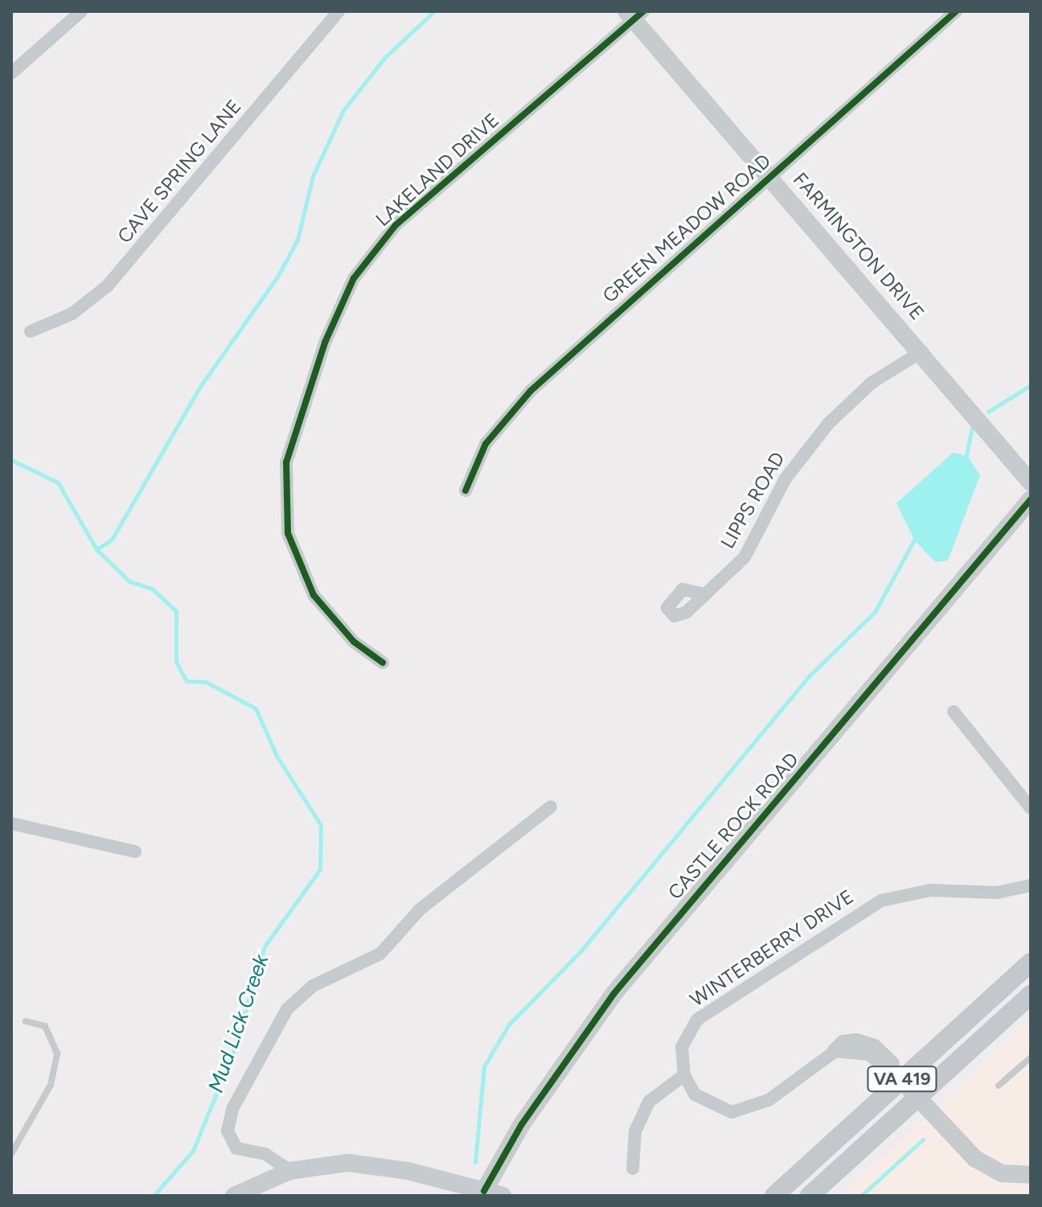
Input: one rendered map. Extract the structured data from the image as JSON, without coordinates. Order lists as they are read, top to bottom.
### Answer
{
  "streets": {
    "main road": ["VA 419"],
    "street": [
      "LAKELAND DRIVE",
      "CAVE SPRING LANE",
      "GREEN MEADOW ROAD",
      "FARMINGTON DRIVE",
      "LIPPS ROAD",
      "CASTLE ROCK ROAD",
      "WINTERBERRY DRIVE"
    ]
  },
  "crossings": [
    ["LAKELAND DRIVE", "FARMINGTON DRIVE"],
    ["GREEN MEADOW ROAD", "FARMINGTON DRIVE"],
    ["FARMINGTON DRIVE", "LIPPS ROAD"]
  ],
  "water": ["Mud Lick Creek"]
}
